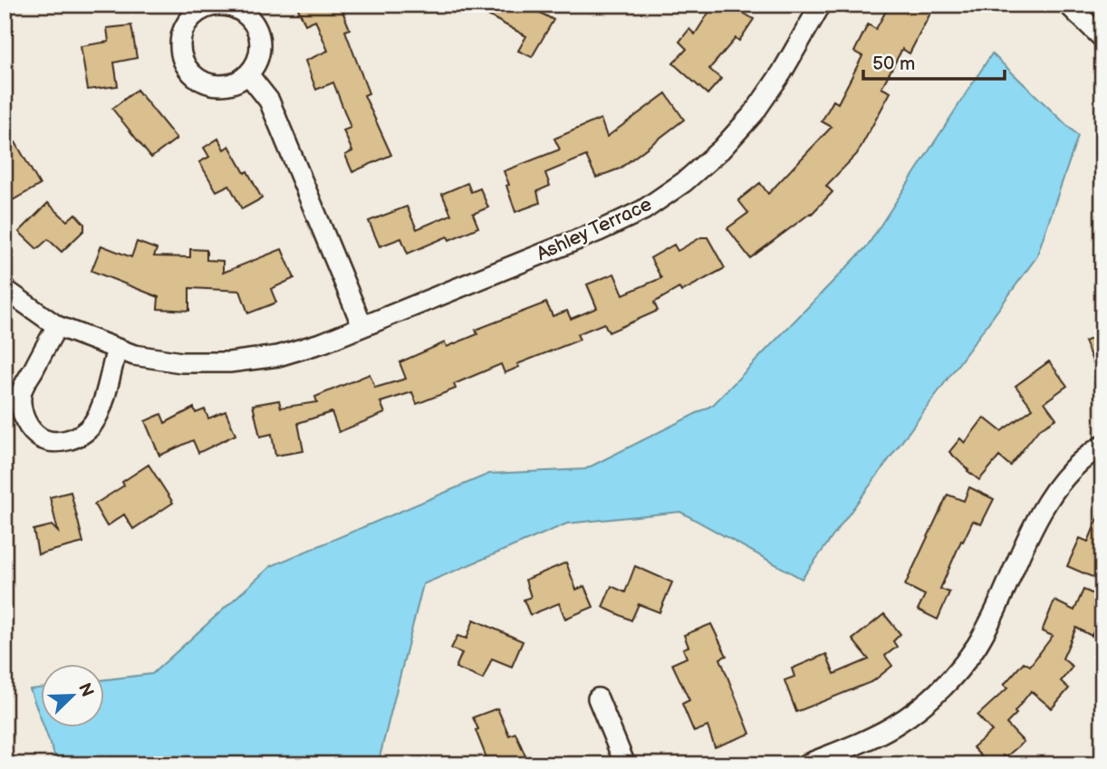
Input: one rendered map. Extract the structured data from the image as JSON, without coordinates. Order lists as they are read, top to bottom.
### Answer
{
  "streets": {
    "street": ["Ashley Terrace"]
  },
  "scale_bar": "50 m",
  "north": "top right"
}
